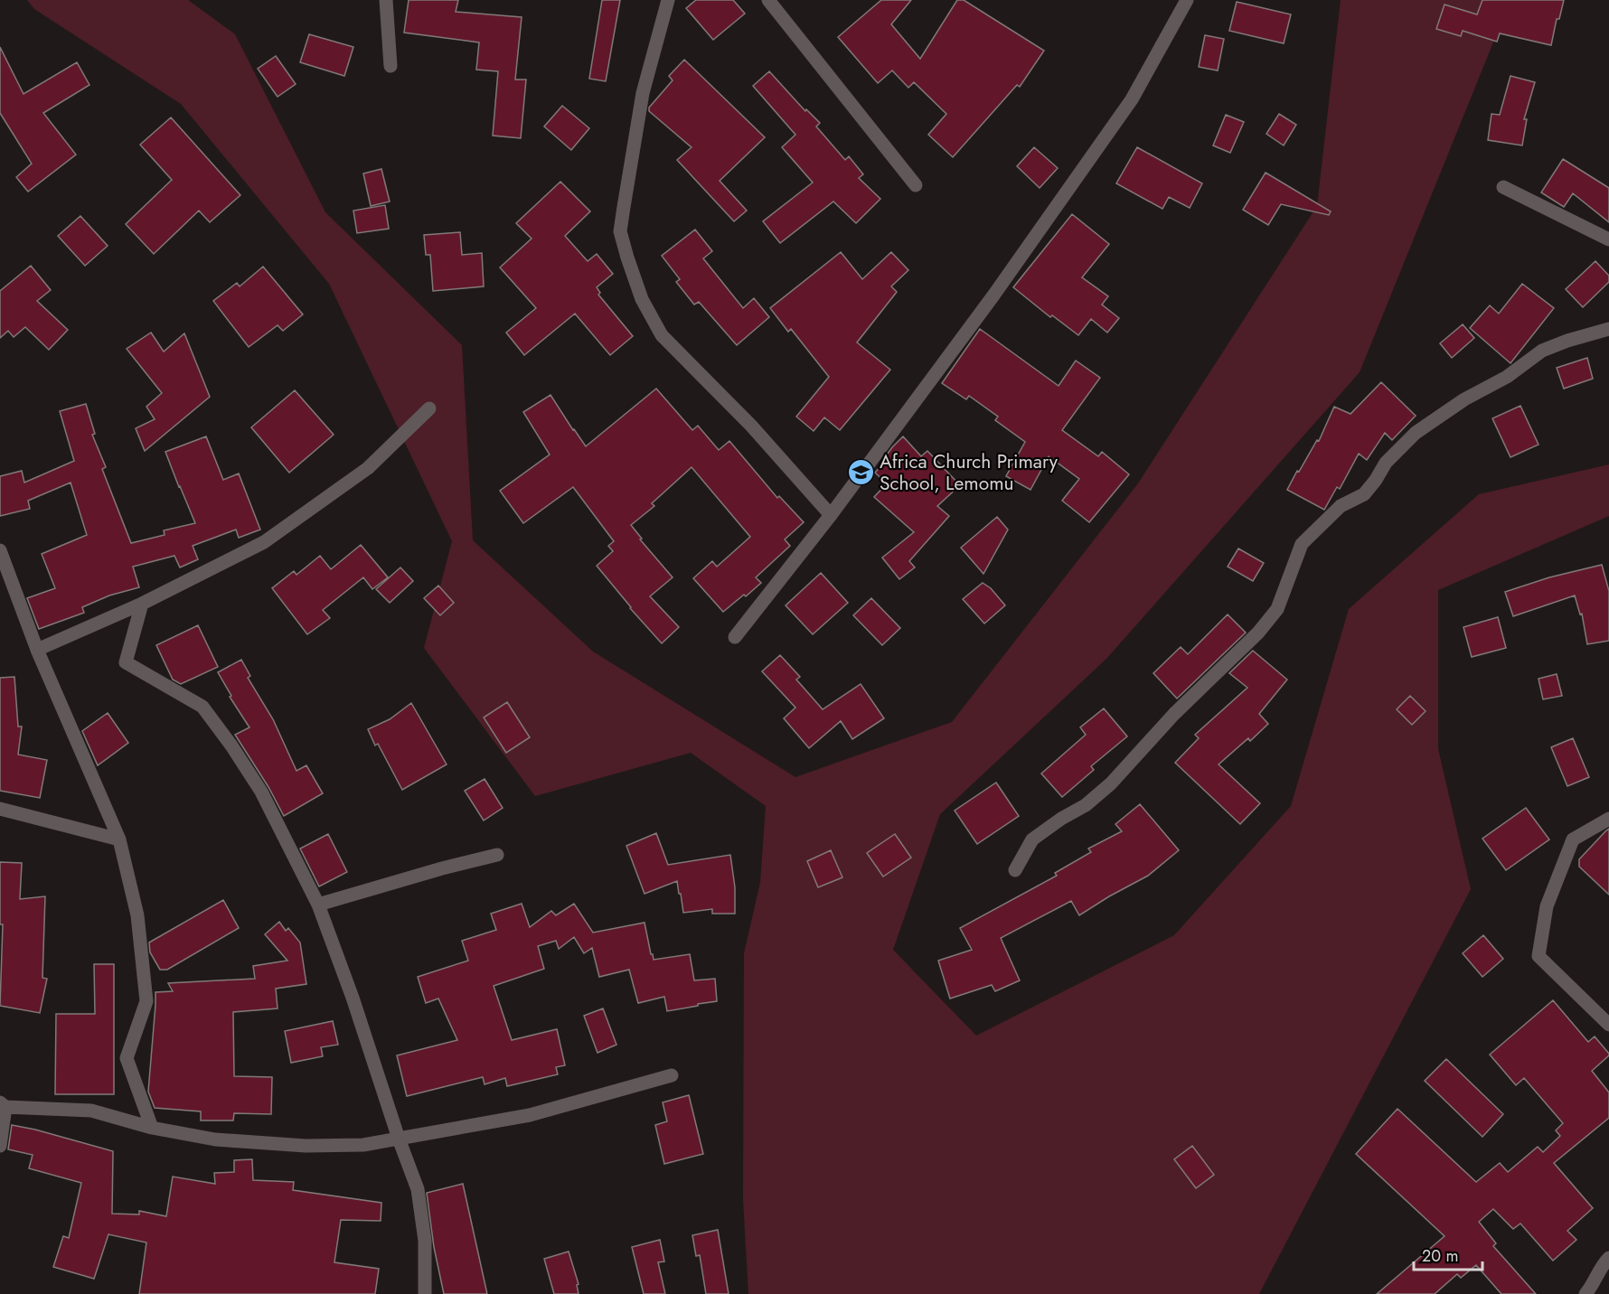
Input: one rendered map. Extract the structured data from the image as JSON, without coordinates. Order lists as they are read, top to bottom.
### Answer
{
  "places": {
    "school or university": ["Africa Church Primary School, Lemomu"]
  },
  "scale_bar": "20 m"
}
